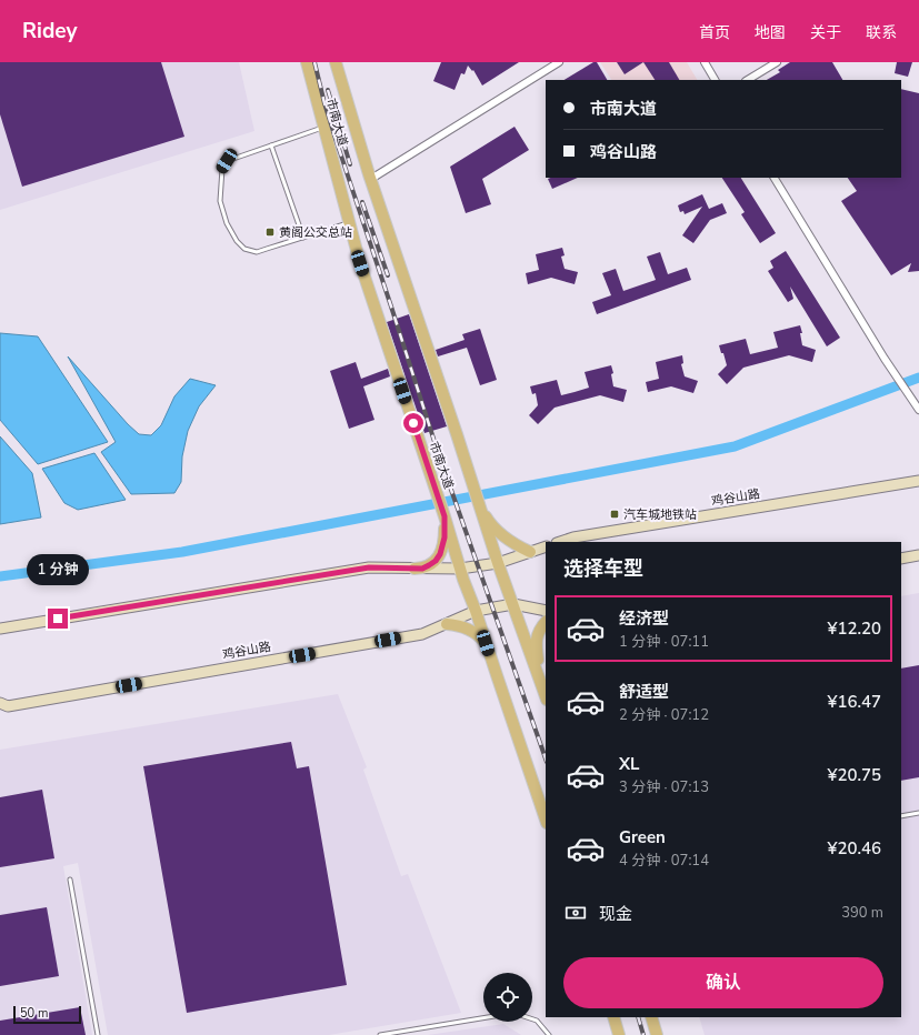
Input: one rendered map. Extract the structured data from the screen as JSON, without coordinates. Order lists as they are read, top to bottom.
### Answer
{
  "streets": {
    "main road": ["市南大道", "鸡谷山路"]
  },
  "crossings": [
    ["市南大道", "鸡谷山路"]
  ],
  "places": {
    "transit": ["黄阁公交总站", "汽车城地铁站"]
  },
  "scale_bar": "50 m",
  "page": {
    "header": "Ridey",
    "nav": [
      "首页",
      "地图",
      "关于",
      "联系"
    ],
    "banner": ["市南大道", "鸡谷山路"],
    "heading": "选择车型",
    "bubble": "1 分钟",
    "list": [
      {
        "name": "经济型",
        "note": "1 分钟 · 07:11",
        "value": "¥12.20"
      },
      {
        "name": "舒适型",
        "note": "2 分钟 · 07:12",
        "value": "¥16.47"
      },
      {
        "name": "XL",
        "note": "3 分钟 · 07:13",
        "value": "¥20.75"
      },
      {
        "name": "Green",
        "note": "4 分钟 · 07:14",
        "value": "¥20.46"
      }
    ],
    "pay": ["现金", "390 m"],
    "buttons": "确认",
    "scale": "50 m"
  }
}
